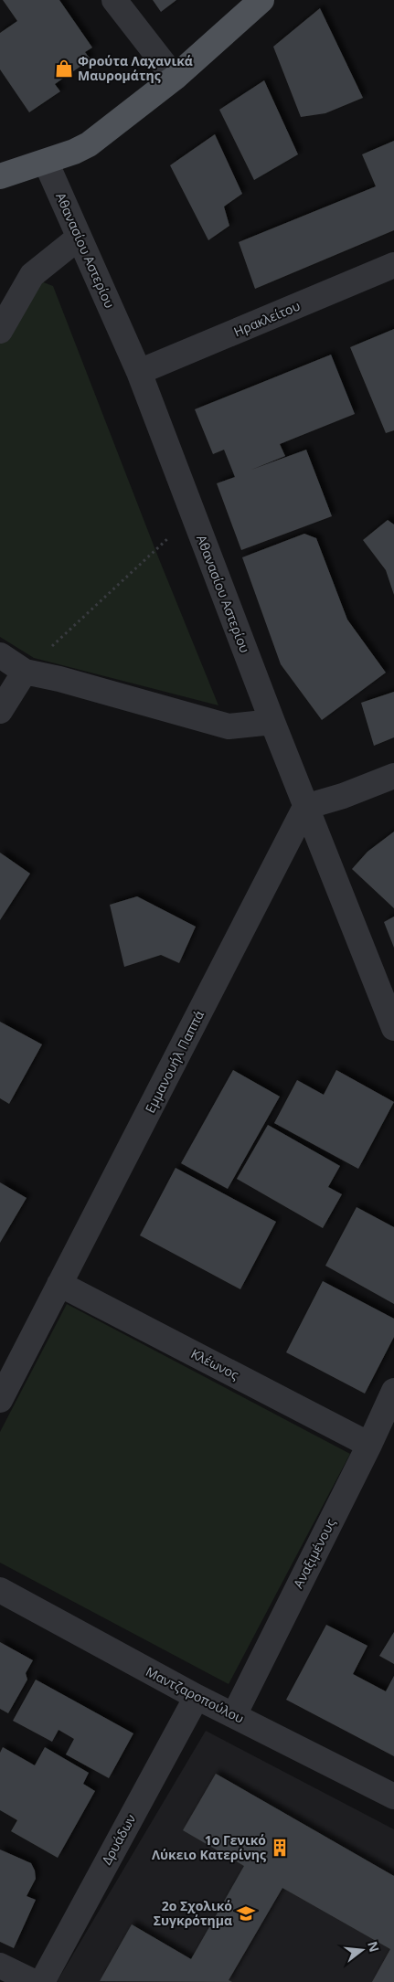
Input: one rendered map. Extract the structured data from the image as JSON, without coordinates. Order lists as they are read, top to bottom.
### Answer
{
  "streets": {
    "street": [
      "Αθανασίου Αστερίου",
      "Ηρακλείτου",
      "Εμμανουήλ Παππά",
      "Κλέωνος",
      "Αναξιμένους",
      "Μαντζαροπούλου",
      "Δρυάδων"
    ]
  },
  "crossings": [
    ["Αθανασίου Αστερίου", "Ηρακλείτου"],
    ["Αθανασίου Αστερίου", "Εμμανουήλ Παππά"],
    ["Εμμανουήλ Παππά", "Κλέωνος"],
    ["Κλέωνος", "Αναξιμένους"],
    ["Αναξιμένους", "Μαντζαροπούλου"],
    ["Μαντζαροπούλου", "Δρυάδων"]
  ],
  "places": {
    "shop": ["Φρούτα Λαχανικά Μαυρομάτης"],
    "building": ["1ο Γενικό Λύκειο Κατερίνης"],
    "school or university": ["2ο Σχολικό Συγκρότημα"]
  },
  "north": "right"
}
